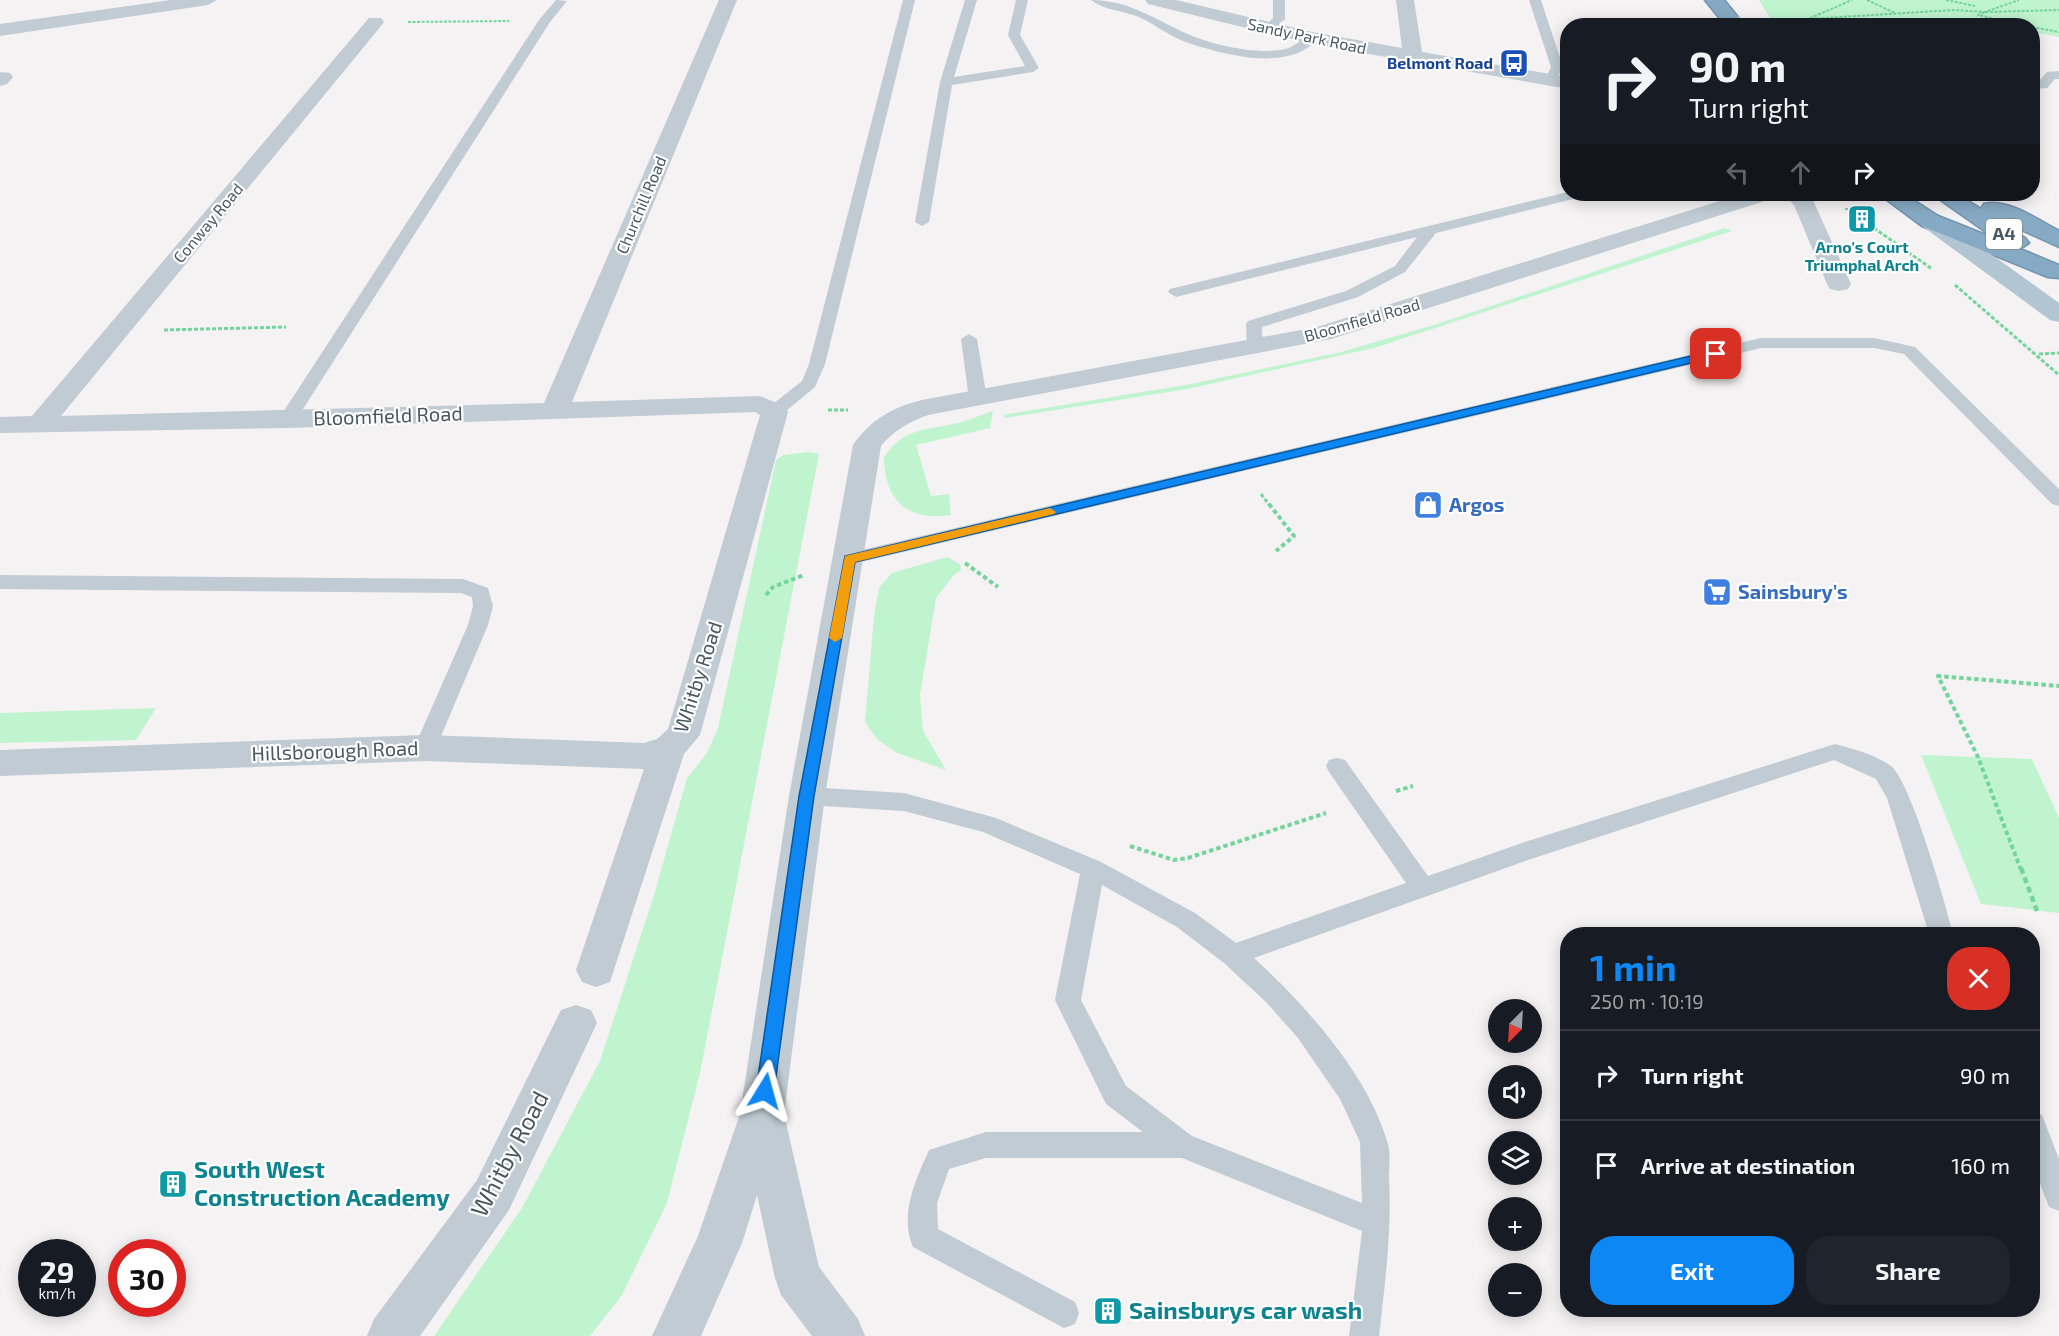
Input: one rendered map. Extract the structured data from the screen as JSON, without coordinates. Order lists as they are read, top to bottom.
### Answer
{
  "streets": {
    "highway": ["A4"],
    "street": [
      "Sandy Park Road",
      "Churchill Road",
      "Conway Road",
      "Bloomfield Road",
      "Whitby Road",
      "Hillsborough Road"
    ]
  },
  "crossings": [
    ["Churchill Road", "Bloomfield Road"],
    ["Conway Road", "Bloomfield Road"],
    ["Bloomfield Road", "Whitby Road"],
    ["Whitby Road", "Hillsborough Road"]
  ],
  "places": {
    "bus stop": ["Belmont Road"],
    "building": ["Arno's Court Triumphal Arch", "South West Construction Academy", "Sainsburys car wash"],
    "shop": ["Argos"],
    "supermarket": ["Sainsbury's"]
  },
  "north": "bottom left",
  "page": {
    "turn": ["90 m", "Turn right"],
    "heading": ["1 min", "250 m · 10:19"],
    "map_buttons": ["+", "−"],
    "list": [
      {
        "name": "Turn right",
        "value": "90 m"
      },
      {
        "name": "Arrive at destination",
        "value": "160 m"
      }
    ],
    "buttons": ["Exit", "Share"],
    "speed": "29 km/h",
    "limit": "30"
  }
}
